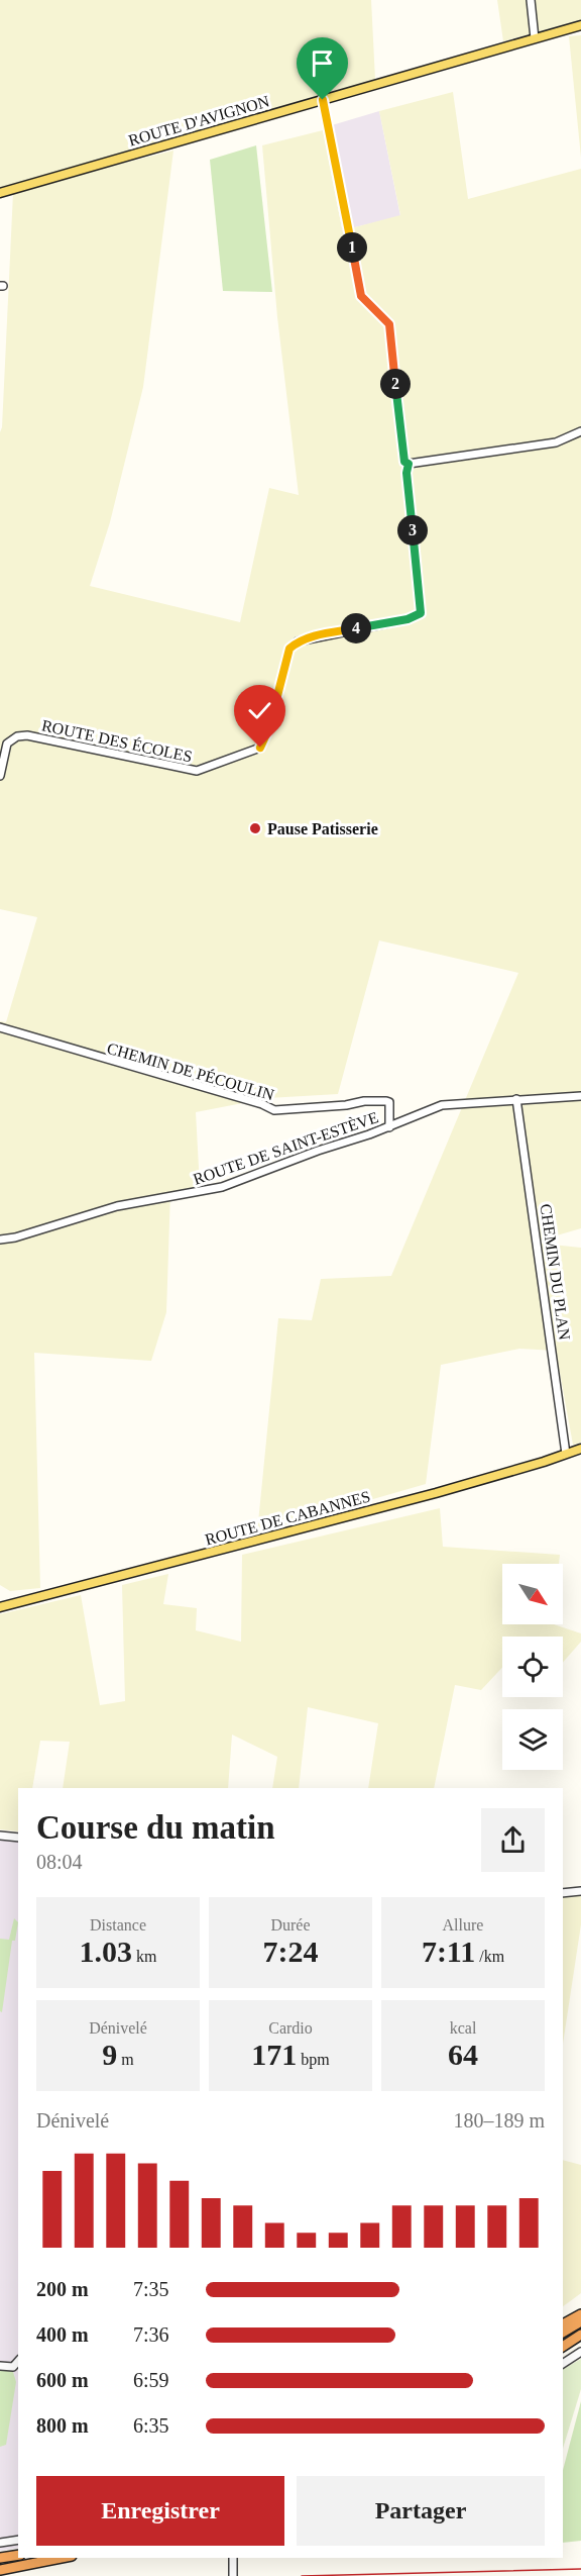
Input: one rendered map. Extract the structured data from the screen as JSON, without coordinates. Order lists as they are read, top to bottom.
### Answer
{
  "streets": {
    "main road": ["ROUTE D'AVIGNON", "ROUTE DE CABANNES"],
    "street": [
      "ROUTE DES ÉCOLES",
      "CHEMIN DE PÉCOULIN",
      "ROUTE DE SAINT-ESTÈVE",
      "CHEMIN DU PLAN"
    ]
  },
  "crossings": [
    ["CHEMIN DE PÉCOULIN", "ROUTE DE SAINT-ESTÈVE"],
    ["ROUTE DE SAINT-ESTÈVE", "CHEMIN DU PLAN"],
    ["CHEMIN DU PLAN", "ROUTE DE CABANNES"]
  ],
  "places": ["Pause Patisserie"],
  "north": "bottom right",
  "page": {
    "pins": [
      "1",
      "2",
      "3",
      "4"
    ],
    "heading": ["Course du matin", "08:04"],
    "stats": [
      ["Distance", "1.03 km"],
      ["Durée", "7:24"],
      ["Allure", "7:11 /km"],
      ["Dénivelé", "9 m"],
      ["Cardio", "171 bpm"],
      ["kcal", "64"]
    ],
    "chart": ["Dénivelé", "180–189 m"],
    "list": [
      {
        "name": "200 m",
        "note": "7:35"
      },
      {
        "name": "400 m",
        "note": "7:36"
      },
      {
        "name": "600 m",
        "note": "6:59"
      },
      {
        "name": "800 m",
        "note": "6:35"
      }
    ],
    "buttons": ["Enregistrer", "Partager"]
  }
}
